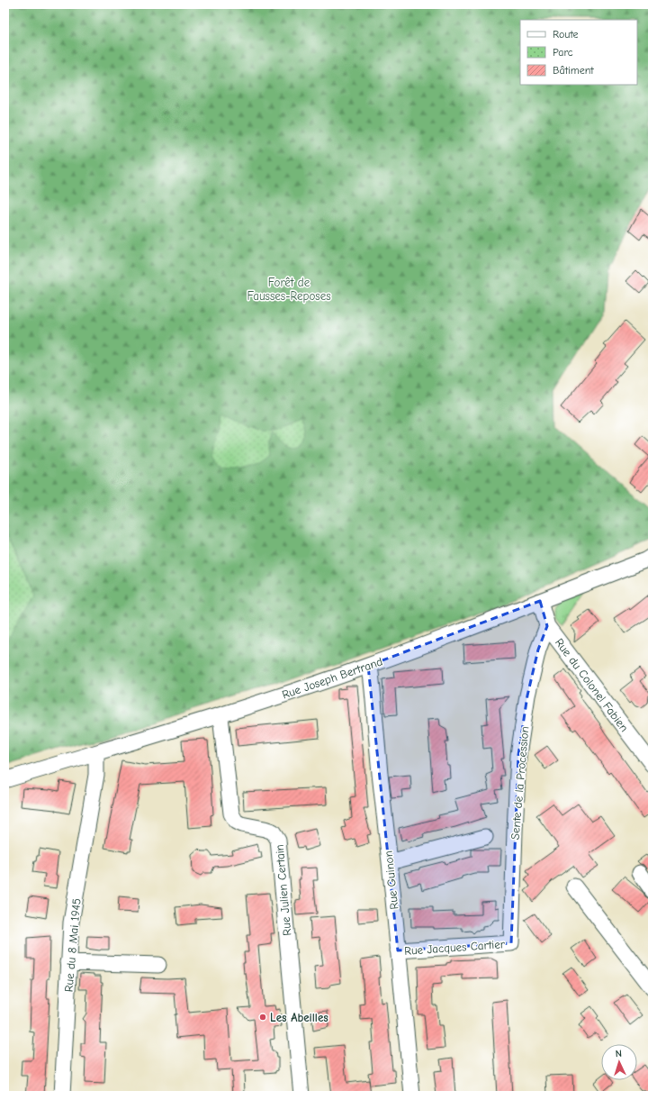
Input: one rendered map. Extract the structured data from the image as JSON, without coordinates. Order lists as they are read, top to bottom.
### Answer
{
  "streets": {
    "street": [
      "Rue Joseph Bertrand",
      "Rue du Colonel Fabien",
      "Sente de la Procession",
      "Rue Guinon",
      "Rue Julien Certain",
      "Rue du 8 Mai 1945",
      "Rue Jacques Cartier"
    ]
  },
  "crossings": [
    ["Rue Joseph Bertrand", "Rue du Colonel Fabien"],
    ["Rue Joseph Bertrand", "Rue Guinon"],
    ["Rue Joseph Bertrand", "Rue Julien Certain"],
    ["Rue Joseph Bertrand", "Rue du 8 Mai 1945"],
    ["Rue du Colonel Fabien", "Sente de la Procession"],
    ["Sente de la Procession", "Rue Jacques Cartier"],
    ["Rue Guinon", "Rue Jacques Cartier"]
  ],
  "parks": ["Forêt de Fausses-Reposes"],
  "places": ["Les Abeilles"],
  "legend": ["Route", "Parc", "Bâtiment"],
  "north": "top"
}
